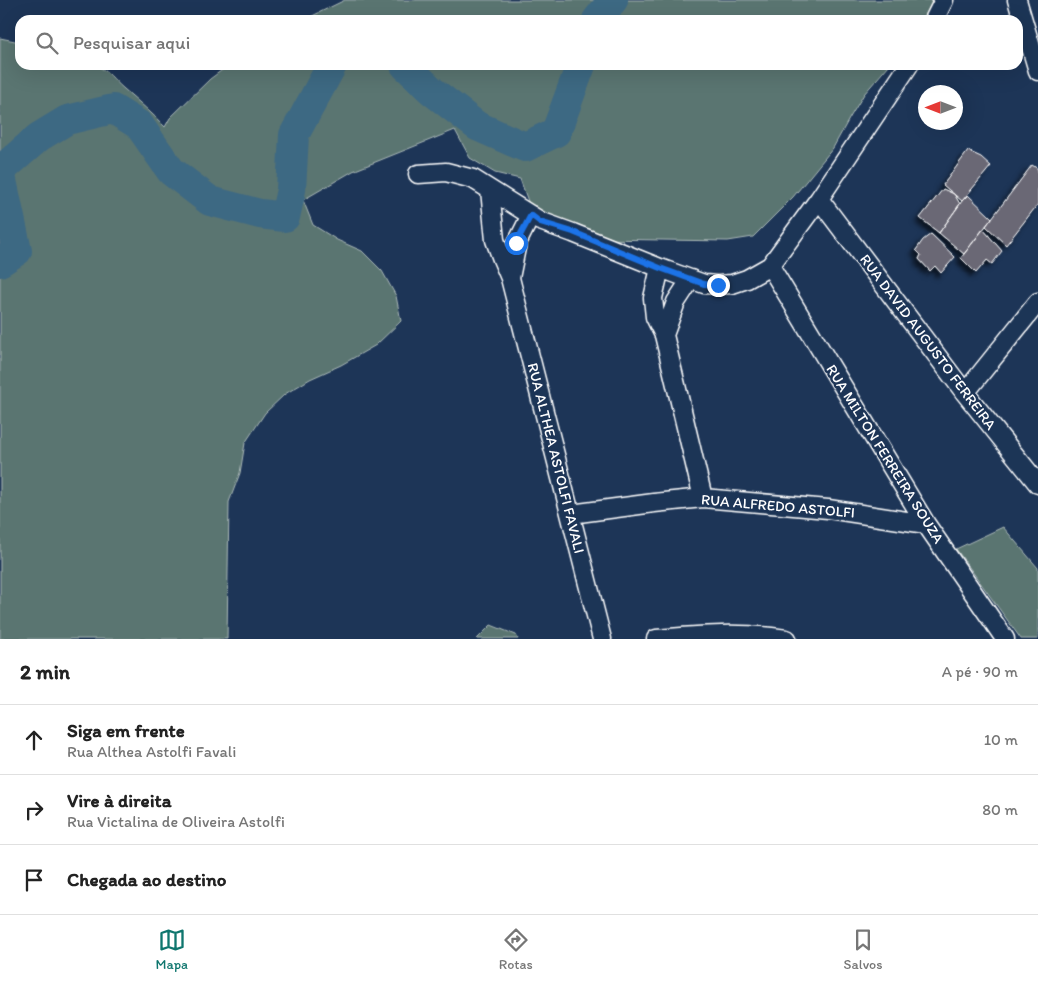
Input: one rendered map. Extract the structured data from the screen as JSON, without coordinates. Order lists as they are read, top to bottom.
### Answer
{
  "streets": {
    "street": [
      "RUA DAVID AUGUSTO FERREIRA",
      "RUA MILTON FERREIRA SOUZA",
      "RUA ALTHEA ASTOLFI FAVALI",
      "RUA ALFREDO ASTOLFI"
    ]
  },
  "crossings": [
    ["RUA MILTON FERREIRA SOUZA", "RUA ALFREDO ASTOLFI"],
    ["RUA ALTHEA ASTOLFI FAVALI", "RUA ALFREDO ASTOLFI"]
  ],
  "north": "left",
  "page": {
    "search": "Pesquisar aqui",
    "heading": ["2 min", "A pé · 90 m"],
    "list": [
      ["Siga em frente", "Rua Althea Astolfi Favali", "10 m"],
      ["Vire à direita", "Rua Victalina de Oliveira Astolfi", "80 m"],
      "Chegada ao destino"
    ],
    "nav": ["Mapa", "Rotas", "Salvos"]
  }
}
